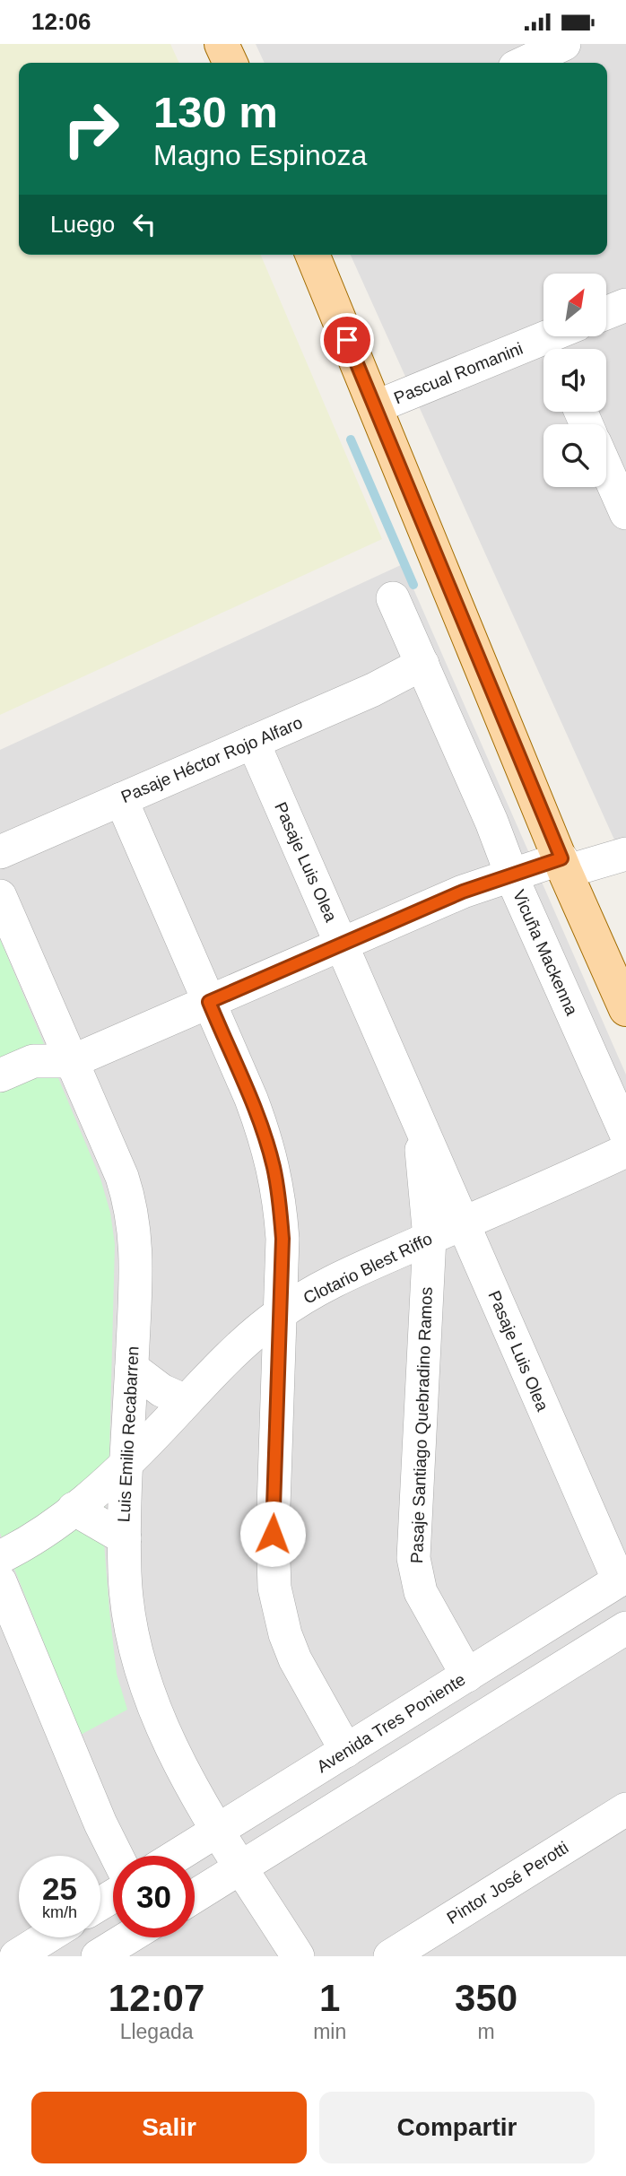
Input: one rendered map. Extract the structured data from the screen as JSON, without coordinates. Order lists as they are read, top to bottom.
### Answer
{
  "streets": {
    "street": [
      "Pascual Romanini",
      "Pasaje Héctor Rojo Alfaro",
      "Pasaje Luis Olea",
      "Vicuña Mackenna",
      "Clotario Blest Riffo",
      "Pasaje Santiago Quebradino Ramos",
      "Luis Emilio Recabarren",
      "Avenida Tres Poniente",
      "Pintor José Perotti"
    ]
  },
  "crossings": [
    ["Pasaje Héctor Rojo Alfaro", "Pasaje Luis Olea"],
    ["Pasaje Héctor Rojo Alfaro", "Vicuña Mackenna"],
    ["Pasaje Luis Olea", "Clotario Blest Riffo"],
    ["Pasaje Luis Olea", "Pasaje Santiago Quebradino Ramos"],
    ["Pasaje Luis Olea", "Avenida Tres Poniente"],
    ["Clotario Blest Riffo", "Pasaje Santiago Quebradino Ramos"],
    ["Clotario Blest Riffo", "Luis Emilio Recabarren"],
    ["Pasaje Santiago Quebradino Ramos", "Avenida Tres Poniente"],
    ["Luis Emilio Recabarren", "Avenida Tres Poniente"]
  ],
  "north": "top right",
  "page": {
    "status": "12:06",
    "turn": ["130 m", "Magno Espinoza"],
    "then": "Luego",
    "speed": "25 km/h",
    "limit": "30",
    "eta": [
      "12:07",
      "Llegada",
      "1",
      "min",
      "350",
      "m"
    ],
    "buttons": ["Salir", "Compartir"]
  }
}
